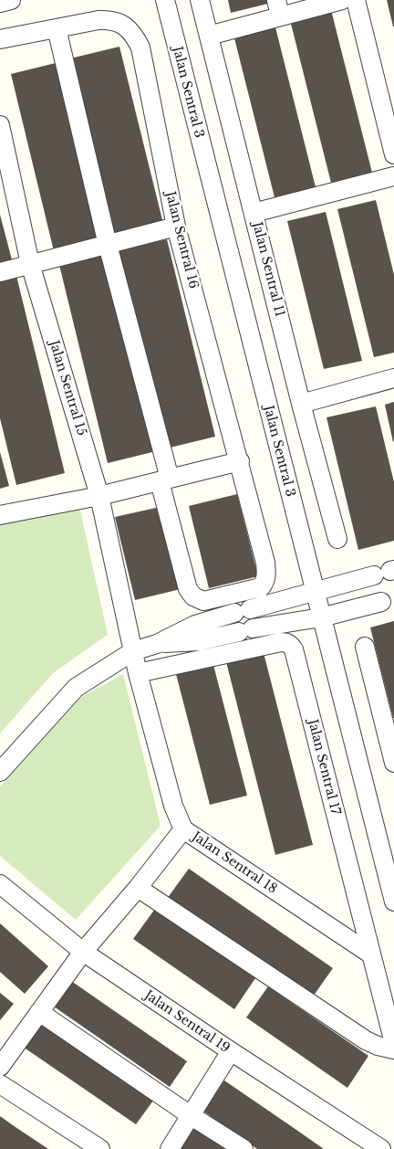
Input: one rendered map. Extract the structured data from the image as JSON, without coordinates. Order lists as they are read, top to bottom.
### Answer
{
  "streets": {
    "street": [
      "Jalan Sentral 3",
      "Jalan Sentral 16",
      "Jalan Sentral 11",
      "Jalan Sentral 15",
      "Jalan Sentral 17",
      "Jalan Sentral 18",
      "Jalan Sentral 19"
    ]
  },
  "crossings": [
    ["Jalan Sentral 15", "Jalan Sentral 18"],
    ["Jalan Sentral 17", "Jalan Sentral 18"]
  ]
}
